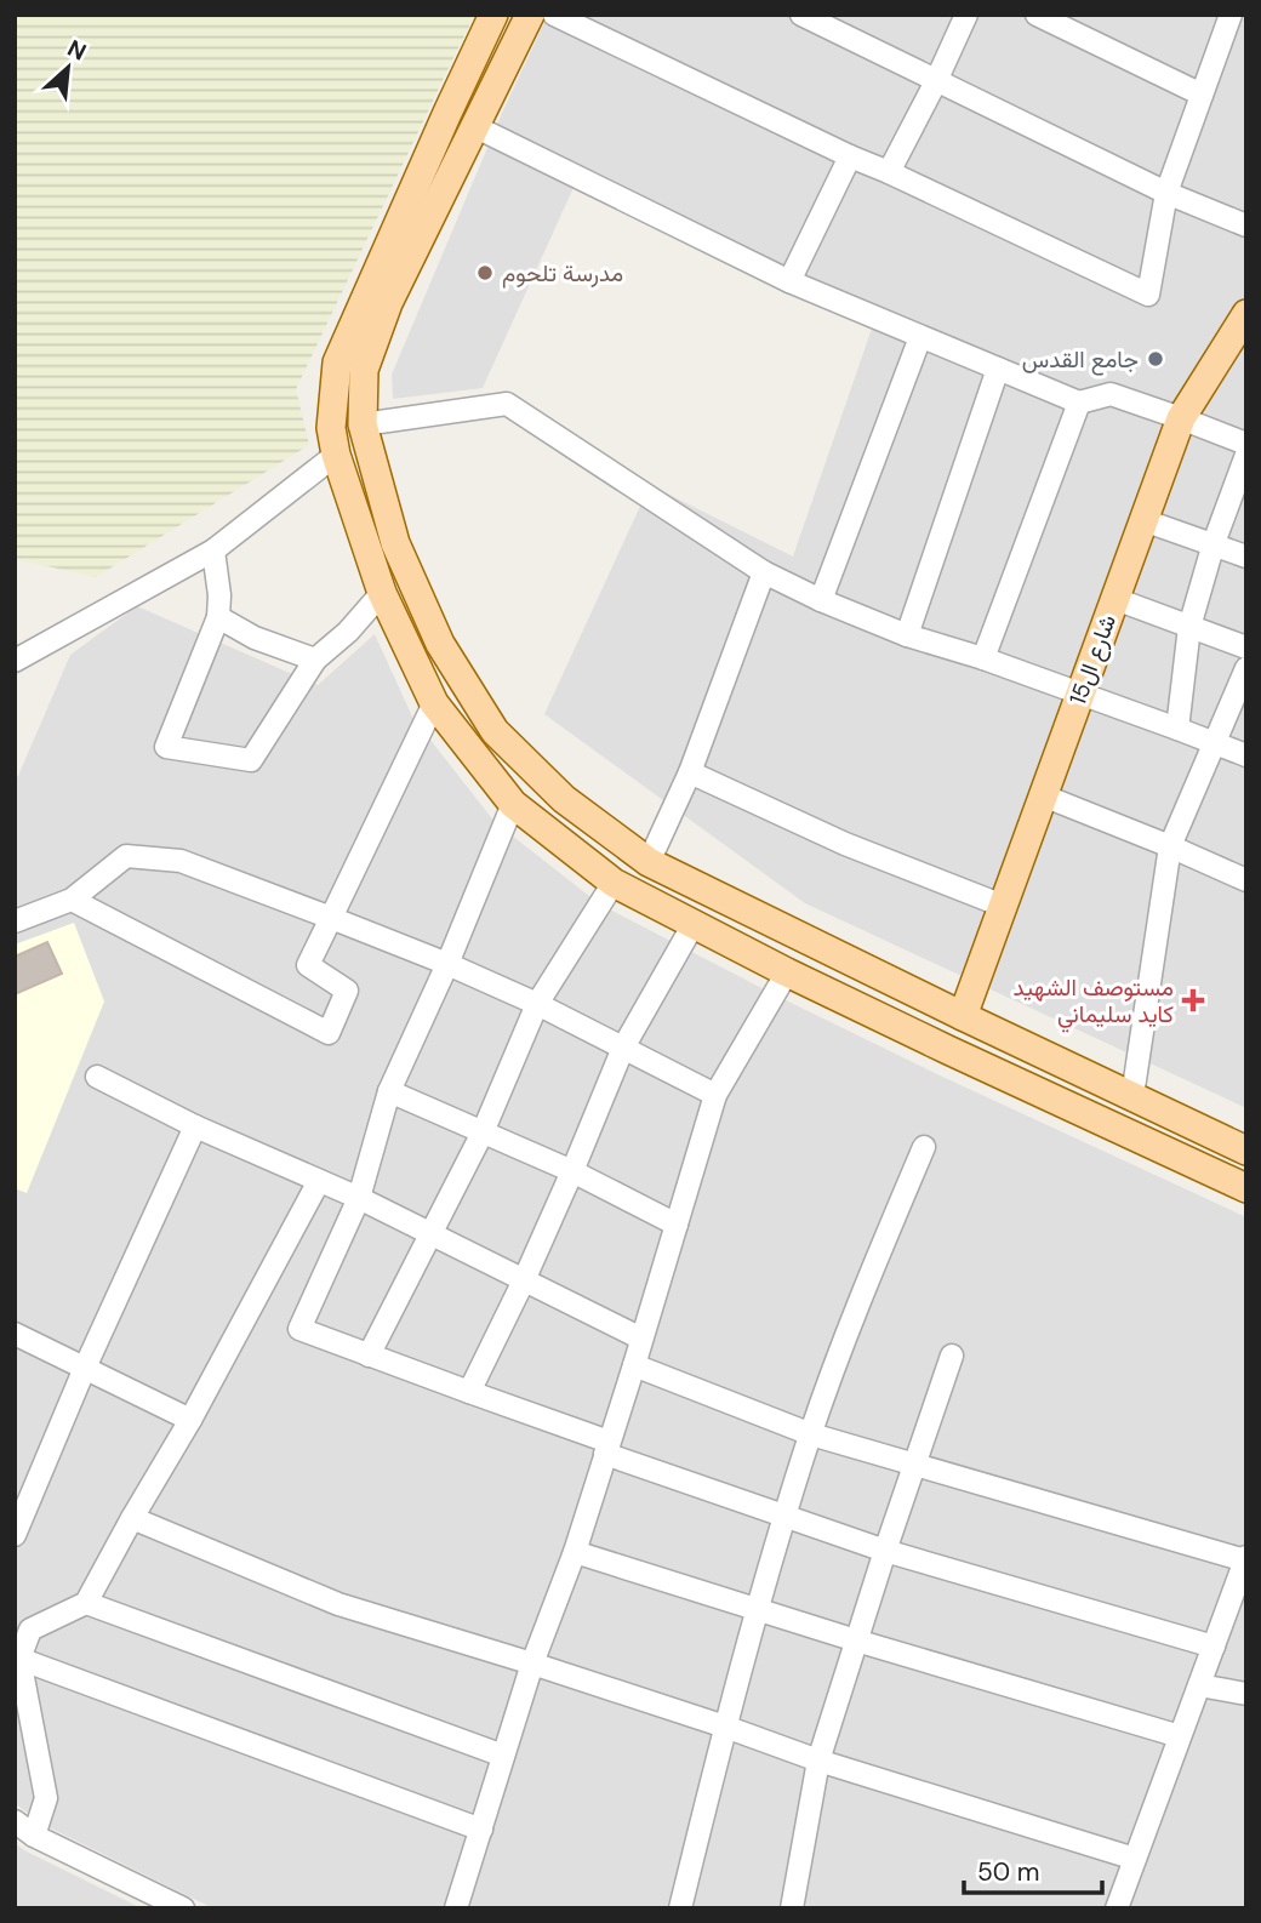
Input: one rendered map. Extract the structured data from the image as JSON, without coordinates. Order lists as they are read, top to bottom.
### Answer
{
  "streets": {
    "main road": ["شارع ال15"]
  },
  "places": {
    "other": ["مدرسة تلحوم", "جامع القدس"],
    "health": ["مستوصف الشهيد كايد سليماني"]
  },
  "scale_bar": "50 m",
  "north": "top right"
}
